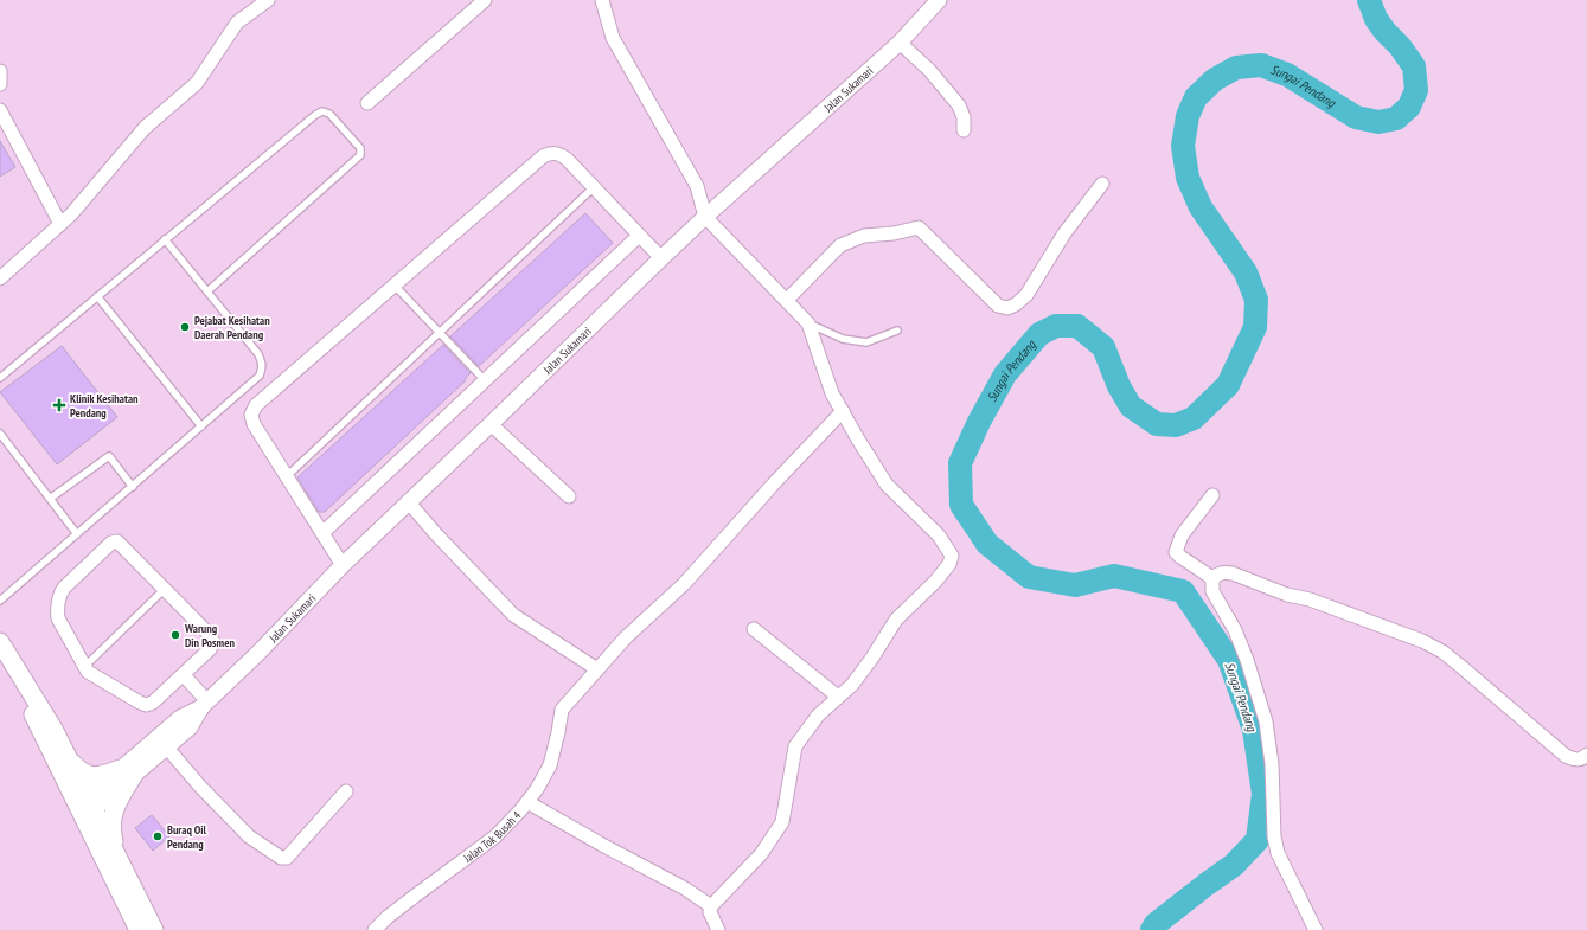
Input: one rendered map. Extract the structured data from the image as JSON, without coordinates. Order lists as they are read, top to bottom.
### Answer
{
  "streets": {
    "street": ["Jalan Sukamari", "Jalan Tok Busah 4"]
  },
  "water": ["Sungai Pendang"],
  "places": {
    "other": ["Pejabat Kesihatan Daerah Pendang", "Warung Din Posmen", "Buraq Oil Pendang"],
    "health": ["Klinik Kesihatan Pendang"]
  }
}
